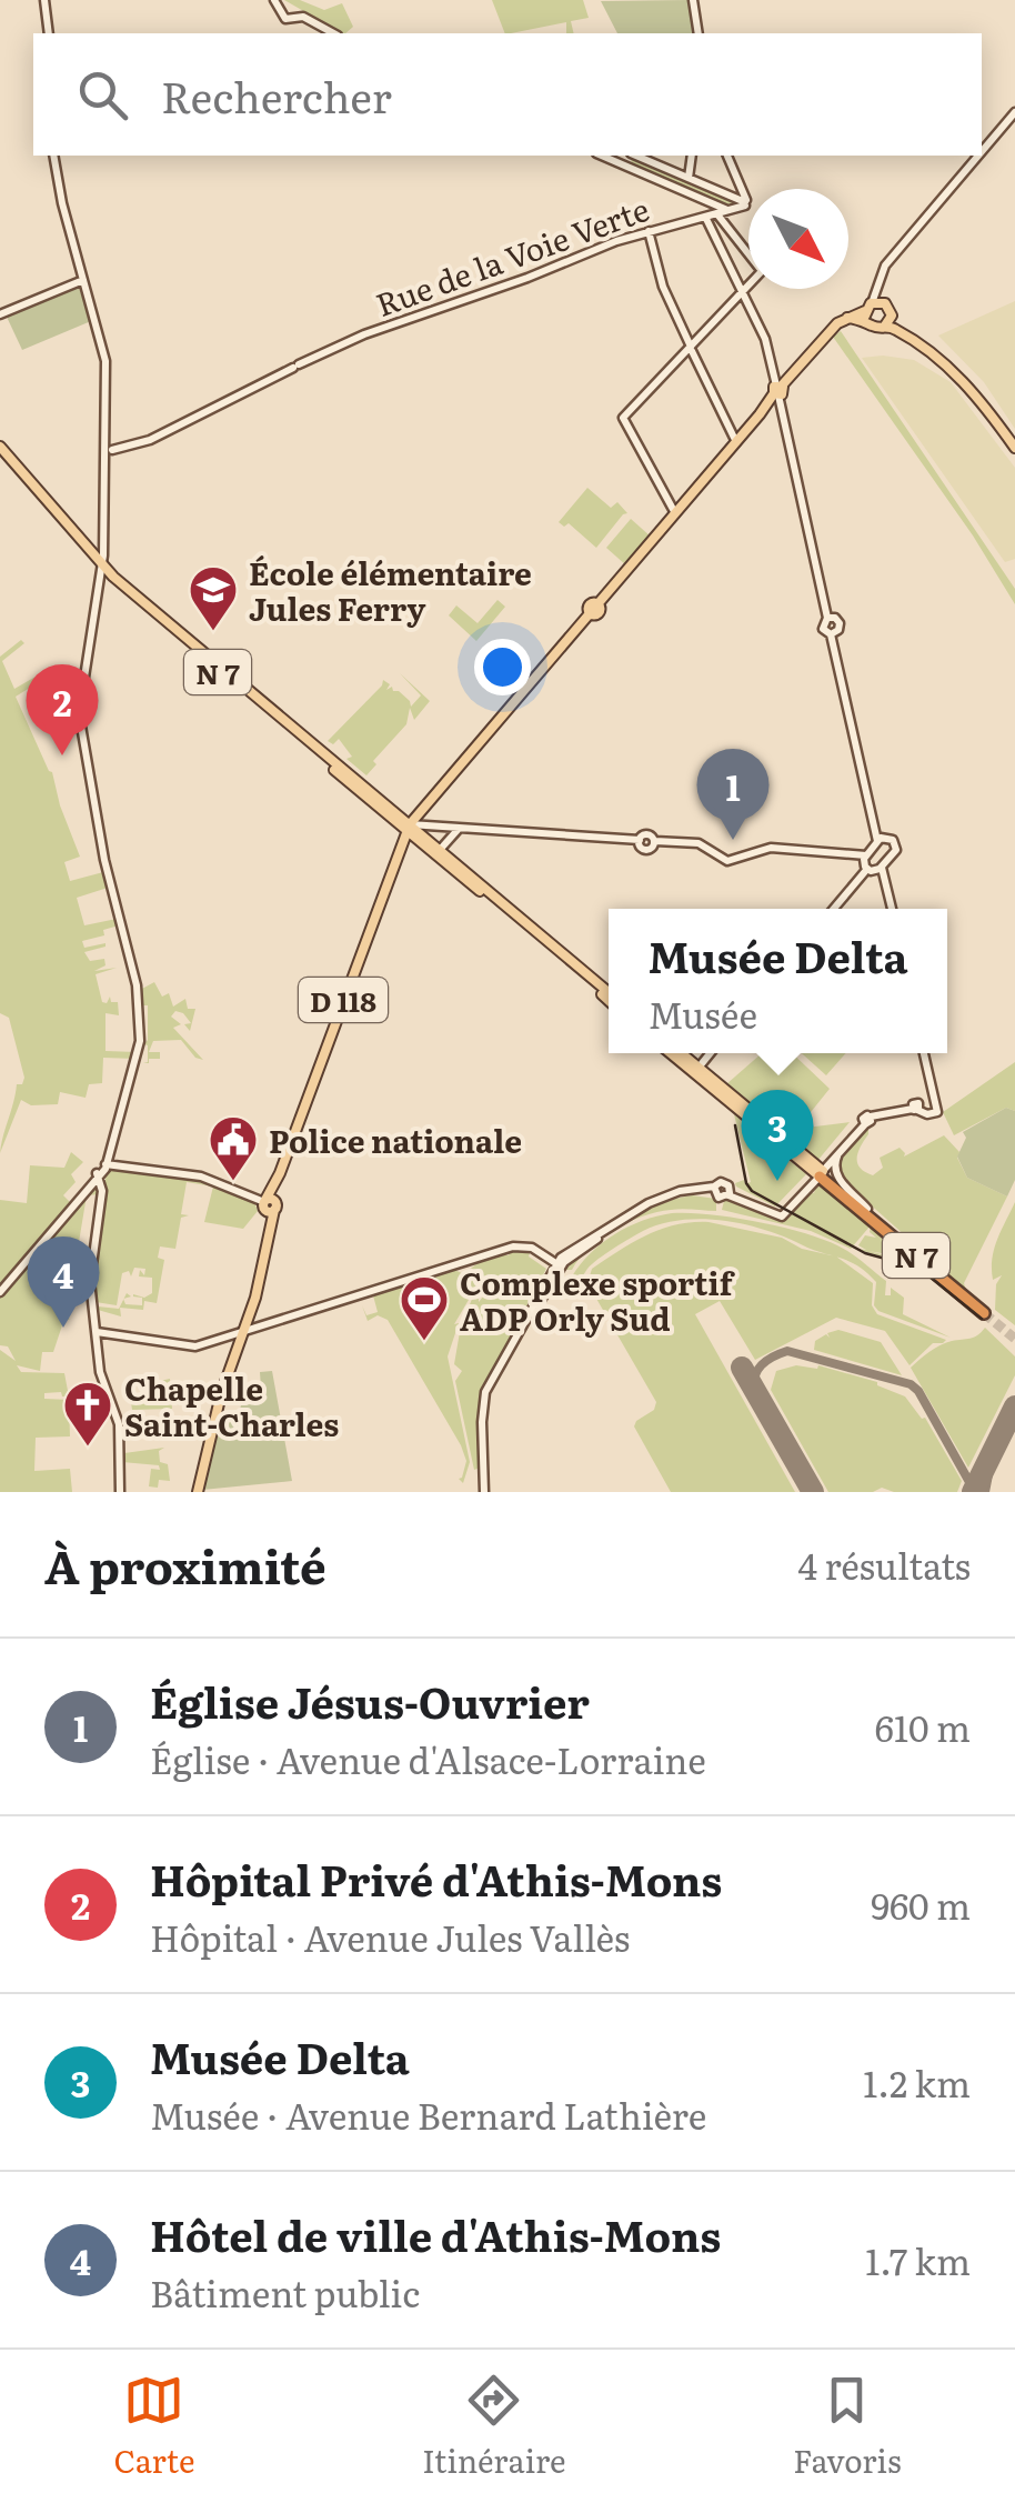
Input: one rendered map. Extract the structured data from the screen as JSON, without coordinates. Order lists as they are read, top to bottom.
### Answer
{
  "streets": {
    "highway": ["N 7"],
    "main road": ["D 118"],
    "street": ["Rue de la Voie Verte"]
  },
  "crossings": [
    ["N 7", "D 118"]
  ],
  "places": {
    "school or university": ["École élémentaire Jules Ferry"],
    "public building": ["Police nationale"],
    "sports": ["Complexe sportif ADP Orly Sud"],
    "church": ["Chapelle Saint-Charles"]
  },
  "north": "bottom right",
  "page": {
    "search": "Rechercher",
    "pins": [
      "2",
      "1",
      "3",
      "4"
    ],
    "popup": ["Musée Delta", "Musée"],
    "heading": ["À proximité", "4 résultats"],
    "list": [
      {
        "mark": "1",
        "name": "Église Jésus-Ouvrier",
        "note": "Église · Avenue d'Alsace-Lorraine",
        "value": "610 m"
      },
      {
        "mark": "2",
        "name": "Hôpital Privé d'Athis-Mons",
        "note": "Hôpital · Avenue Jules Vallès",
        "value": "960 m"
      },
      {
        "mark": "3",
        "name": "Musée Delta",
        "note": "Musée · Avenue Bernard Lathière",
        "value": "1.2 km"
      },
      {
        "mark": "4",
        "name": "Hôtel de ville d'Athis-Mons",
        "note": "Bâtiment public",
        "value": "1.7 km"
      }
    ],
    "nav": ["Carte", "Itinéraire", "Favoris"]
  }
}
